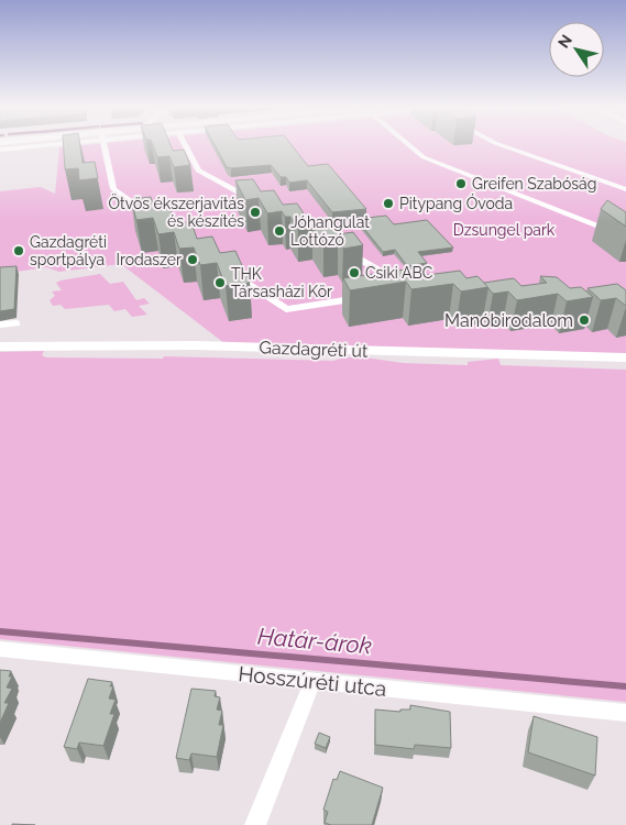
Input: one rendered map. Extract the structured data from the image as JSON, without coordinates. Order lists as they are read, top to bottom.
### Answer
{
  "streets": {
    "street": ["Gazdagréti út", "Hosszúréti utca"]
  },
  "water": ["Határ-árok"],
  "parks": ["Dzsungel park"],
  "places": [
    "Greifen Szabóság",
    "Pitypang Óvoda",
    "Ötvös ékszerjavítás és készítés",
    "Jóhangulat Lottózó",
    "Gazdagréti sportpálya",
    "Irodaszer",
    "Csiki ABC",
    "THK Társasházi Kör",
    "Manóbirodalom"
  ],
  "north": "top left"
}
